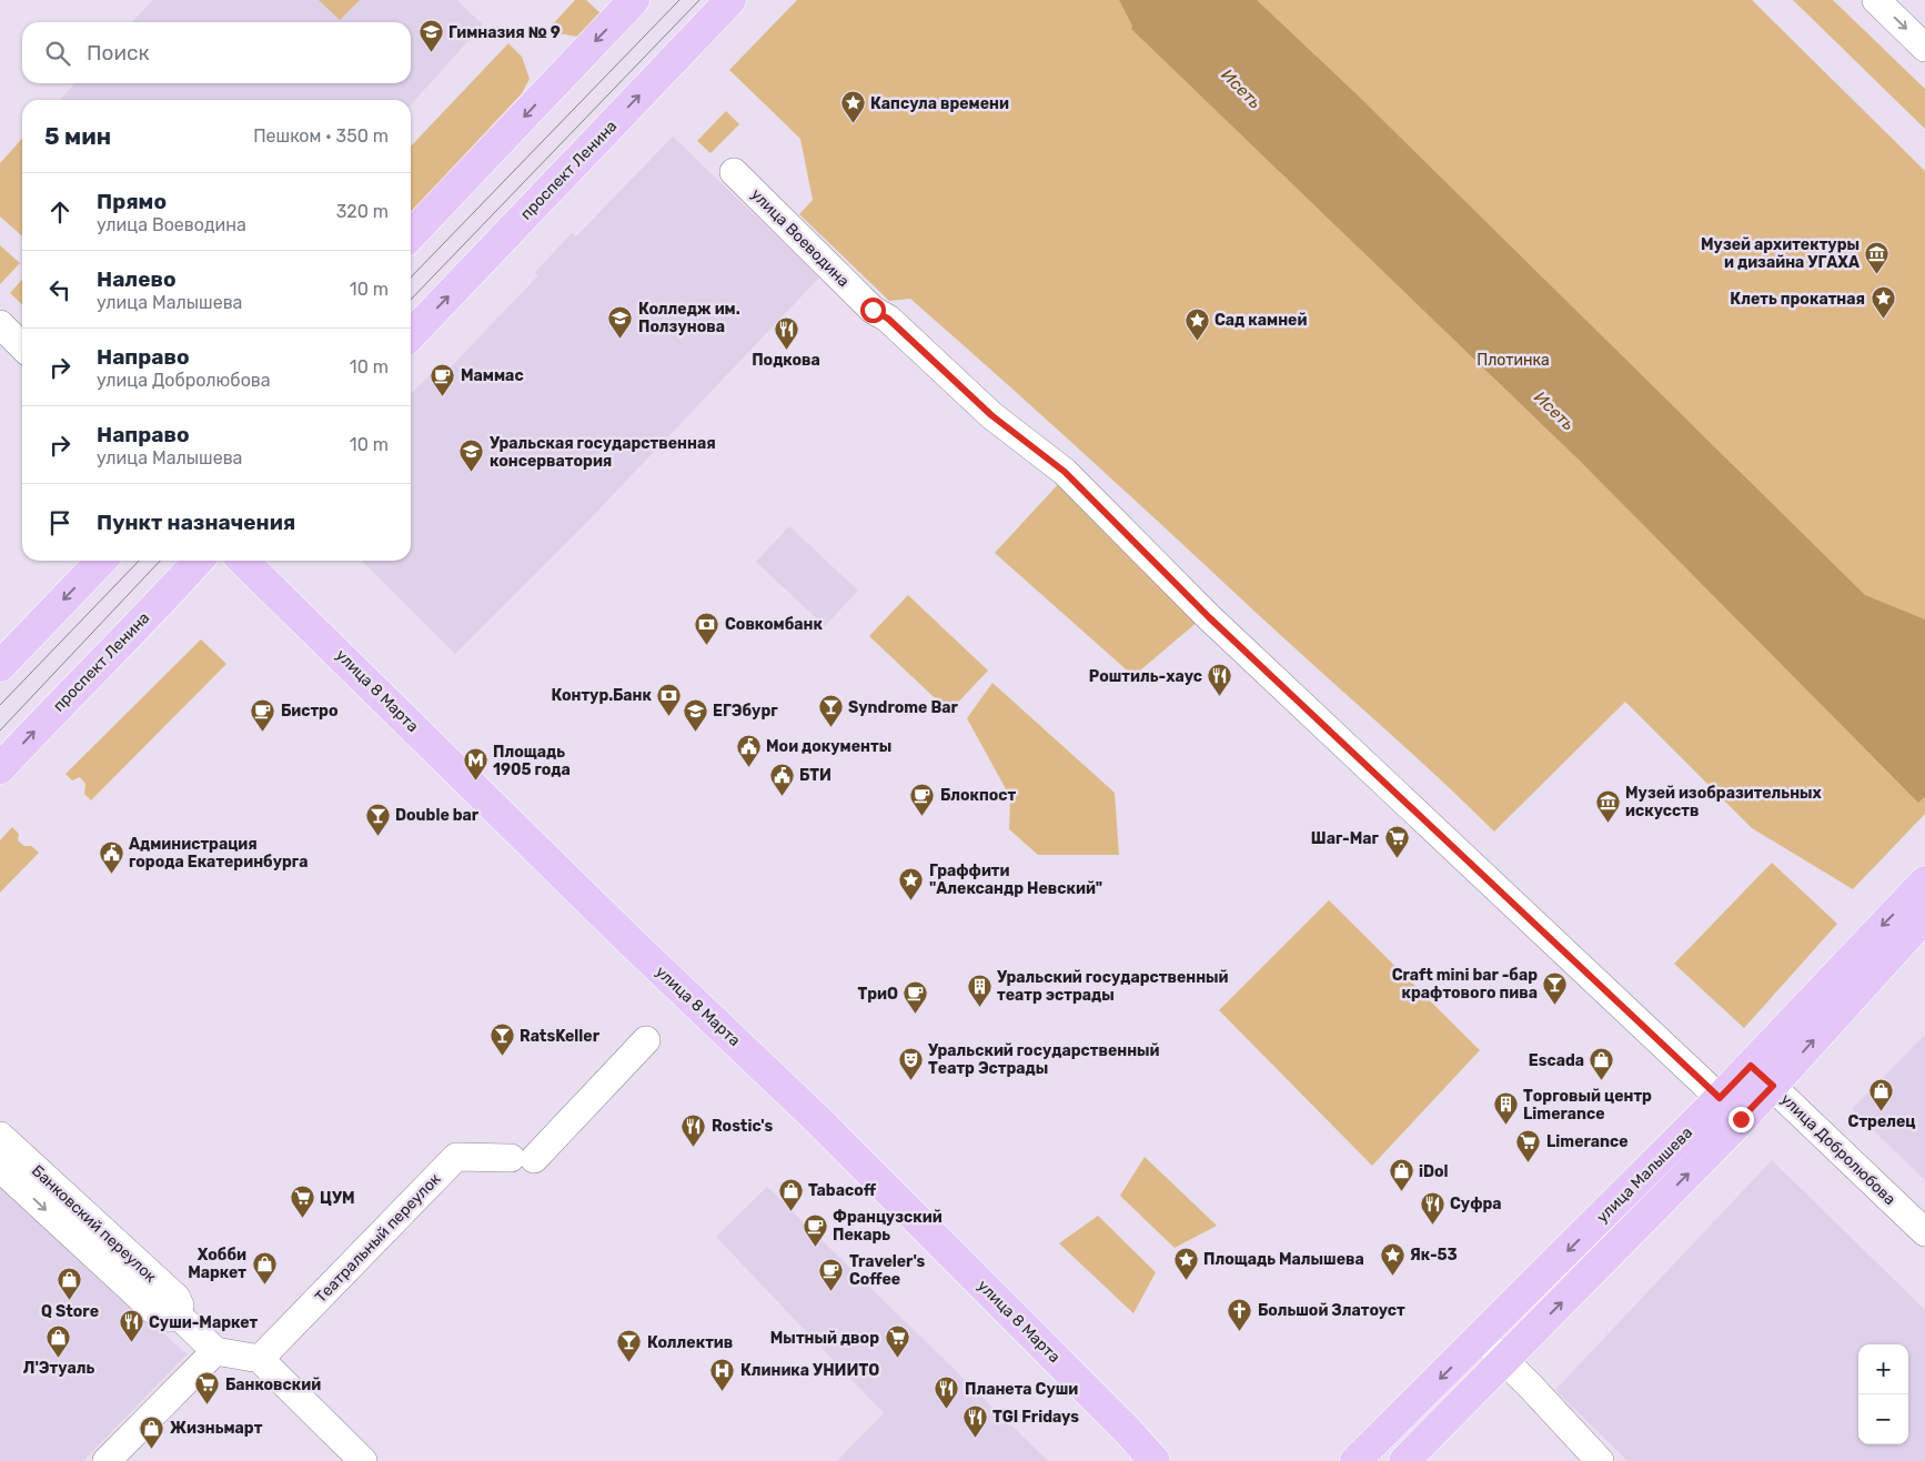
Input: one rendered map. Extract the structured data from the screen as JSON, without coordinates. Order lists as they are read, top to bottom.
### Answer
{
  "streets": {
    "main road": ["проспект Ленина", "улица 8 Марта", "улица Малышева"],
    "street": [
      "улица Воеводина",
      "улица Добролюбова",
      "Банковский переулок",
      "Театральный переулок"
    ]
  },
  "crossings": [
    ["улица Воеводина", "улица Малышева"],
    ["улица Добролюбова", "улица Малышева"]
  ],
  "water": ["Исеть"],
  "parks": ["Плотинка"],
  "places": {
    "school or university": [
      "Гимназия № 9",
      "Колледж им. Ползунова",
      "Уральская государственная консерватория",
      "ЕГЭбург"
    ],
    "place": [
      "Капсула времени",
      "Клеть прокатная",
      "Сад камней",
      "Граффити \"Александр Невский\"",
      "Як-53",
      "Площадь Малышева"
    ],
    "museum": ["Музей архитектуры и дизайна УГАХА", "Музей изобразительных искусств"],
    "restaurant": [
      "Подкова",
      "Роштиль-хаус",
      "Rostic's",
      "Суфра",
      "Суши-Маркет",
      "Планета Суши",
      "TGI Fridays"
    ],
    "cafe": [
      "Маммас",
      "Бистро",
      "Блокпост",
      "ТриО",
      "Французский Пекарь",
      "Traveler's Coffee"
    ],
    "bank": ["Совкомбанк", "Контур.Банк"],
    "bar": [
      "Syndrome Bar",
      "Double bar",
      "Craft mini bar -бар крафтового пива",
      "RatsKeller",
      "Коллектив"
    ],
    "public building": ["Мои документы", "БТИ", "Администрация города Екатеринбурга"],
    "metro station": ["Площадь 1905 года"],
    "supermarket": [
      "Шаг-Маг",
      "Limerance",
      "ЦУМ",
      "Мытный двор",
      "Банковский"
    ],
    "building": ["Уральский государственный театр эстрады", "Торговый центр Limerance"],
    "theatre": ["Уральский государственный Театр Эстрады"],
    "shop": [
      "Escada",
      "Стрелец",
      "iDol",
      "Tabacoff",
      "Хобби Маркет",
      "Q Store",
      "Л'Этуаль",
      "Жизньмарт"
    ],
    "church": ["Большой Златоуст"],
    "hospital": ["Клиника УНИИТО"]
  },
  "page": {
    "search": "Поиск",
    "heading": ["5 мин", "Пешком · 350 m"],
    "list": [
      ["Прямо", "улица Воеводина", "320 m"],
      ["Налево", "улица Малышева", "10 m"],
      ["Направо", "улица Добролюбова", "10 m"],
      ["Направо", "улица Малышева", "10 m"],
      "Пункт назначения"
    ],
    "map_buttons": ["+", "−"]
  }
}
